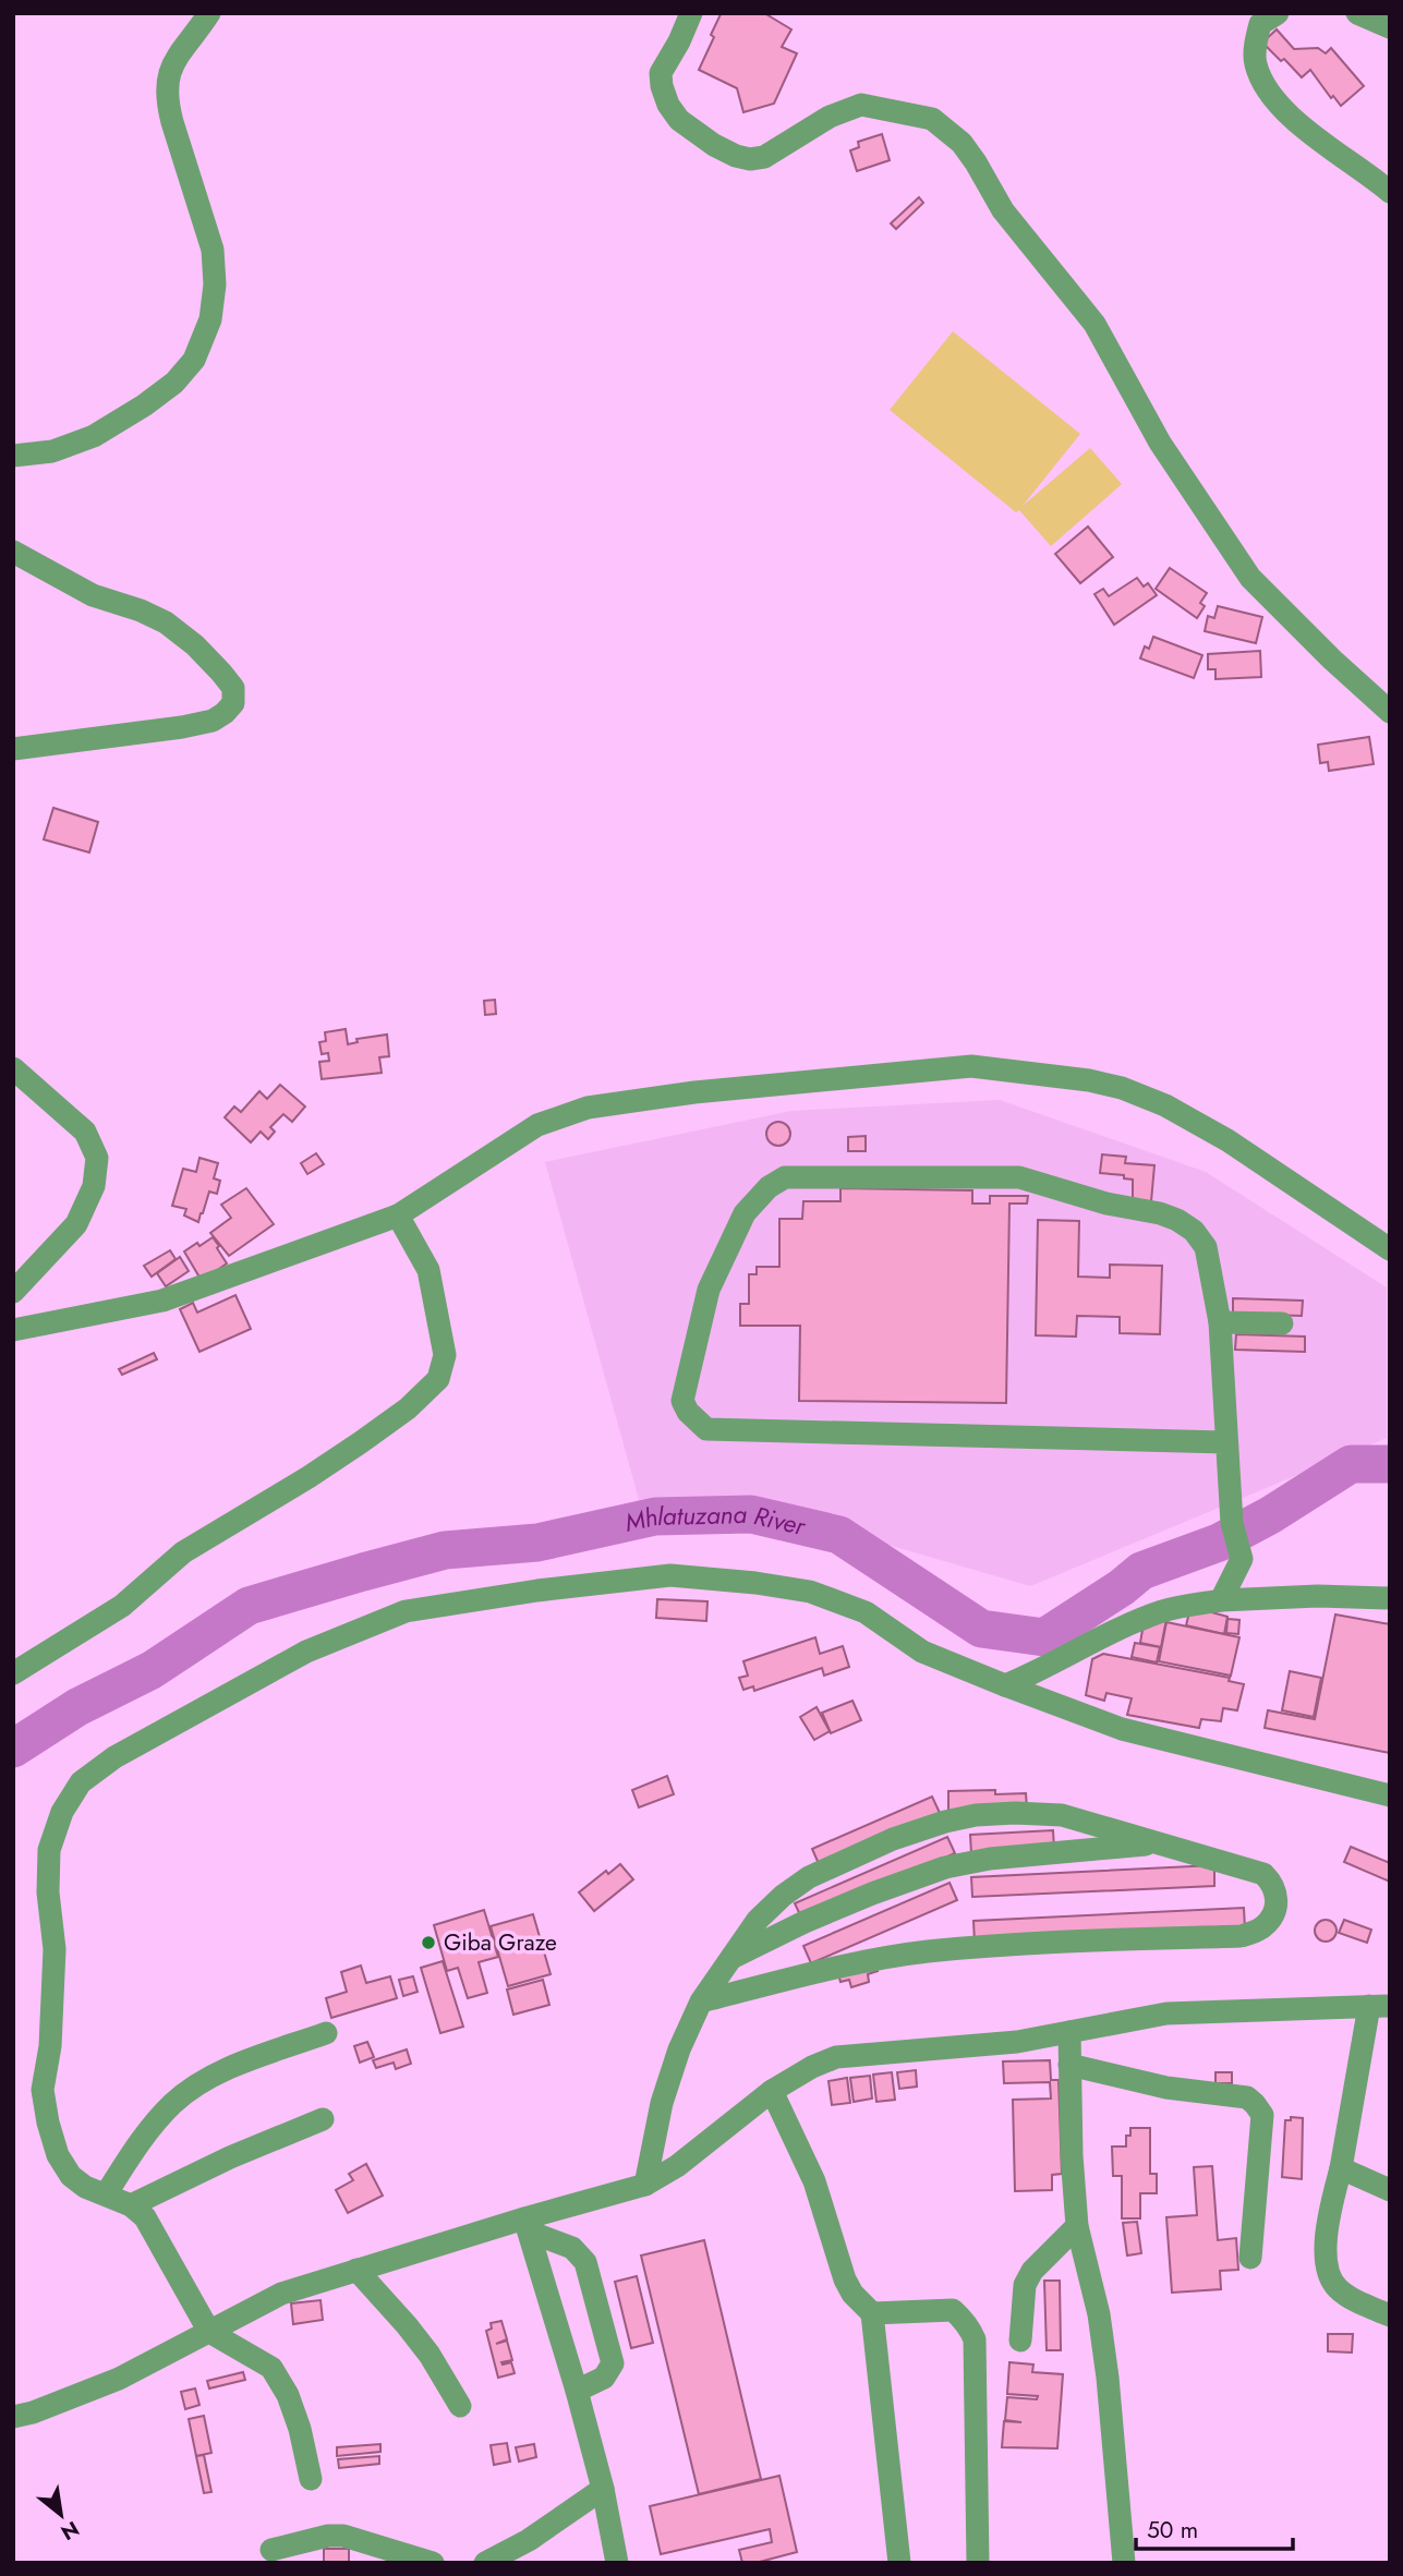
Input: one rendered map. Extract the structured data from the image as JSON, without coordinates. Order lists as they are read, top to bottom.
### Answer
{
  "water": ["Mhlatuzana River"],
  "places": ["Giba Graze"],
  "scale_bar": "50 m",
  "north": "bottom right"
}
